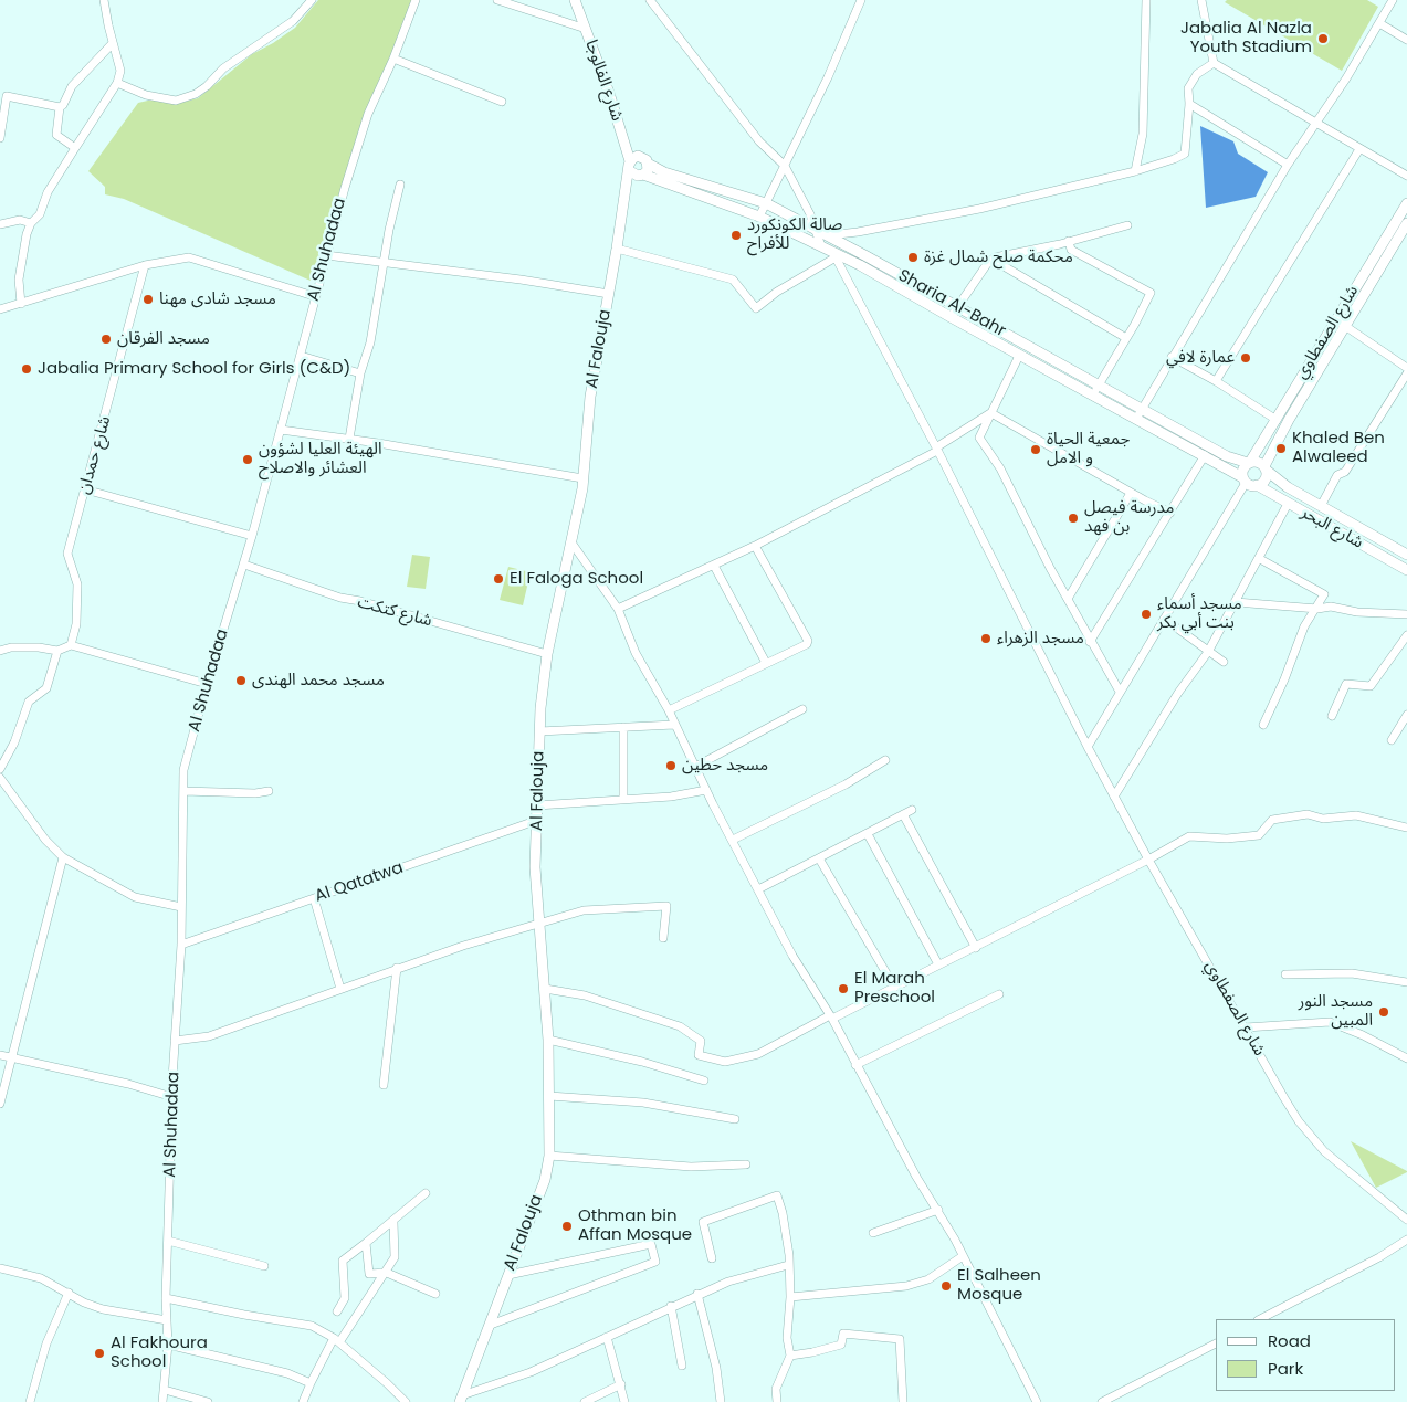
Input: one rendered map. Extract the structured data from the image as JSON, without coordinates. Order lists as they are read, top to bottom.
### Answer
{
  "streets": {
    "main road": [
      "شارع الفالوجا",
      "Sharia Al-Bahr",
      "شارع الصفطاوي",
      "Al Falouja",
      "شارع البحر"
    ],
    "street": [
      "Al Shuhadaa",
      "شارع حمدان",
      "شارع كتكت",
      "Al Qatatwa"
    ]
  },
  "crossings": [
    ["شارع الفالوجا", "Sharia Al-Bahr"],
    ["شارع الفالوجا", "Al Falouja"],
    ["Al Shuhadaa", "شارع كتكت"],
    ["Al Shuhadaa", "Al Qatatwa"],
    ["Sharia Al-Bahr", "شارع الصفطاوي"],
    ["Sharia Al-Bahr", "Al Falouja"],
    ["Sharia Al-Bahr", "شارع البحر"],
    ["شارع الصفطاوي", "شارع البحر"],
    ["Al Falouja", "شارع كتكت"],
    ["Al Falouja", "Al Qatatwa"]
  ],
  "places": [
    "Jabalia Al Nazla Youth Stadium",
    "صالة الكونكورد للأفراح",
    "محكمة صلح شمال غزة",
    "مسجد شادى مهنا",
    "مسجد الفرقان",
    "عمارة لافي",
    "Jabalia Primary School for Girls (C&D)",
    "Khaled Ben Alwaleed",
    "جمعية الحياة و الامل",
    "الهيئة العليا لشؤون العشائر والاصلاح",
    "مدرسة فيصل بن فهد",
    "El Faloga School",
    "مسجد أسماء بنت أبي بكر",
    "مسجد الزهراء",
    "مسجد محمد الهندى",
    "مسجد حطين",
    "El Marah Preschool",
    "مسجد النور المبين",
    "Othman bin Affan Mosque",
    "El Salheen Mosque",
    "Al Fakhoura School"
  ],
  "legend": ["Road", "Park"]
}
